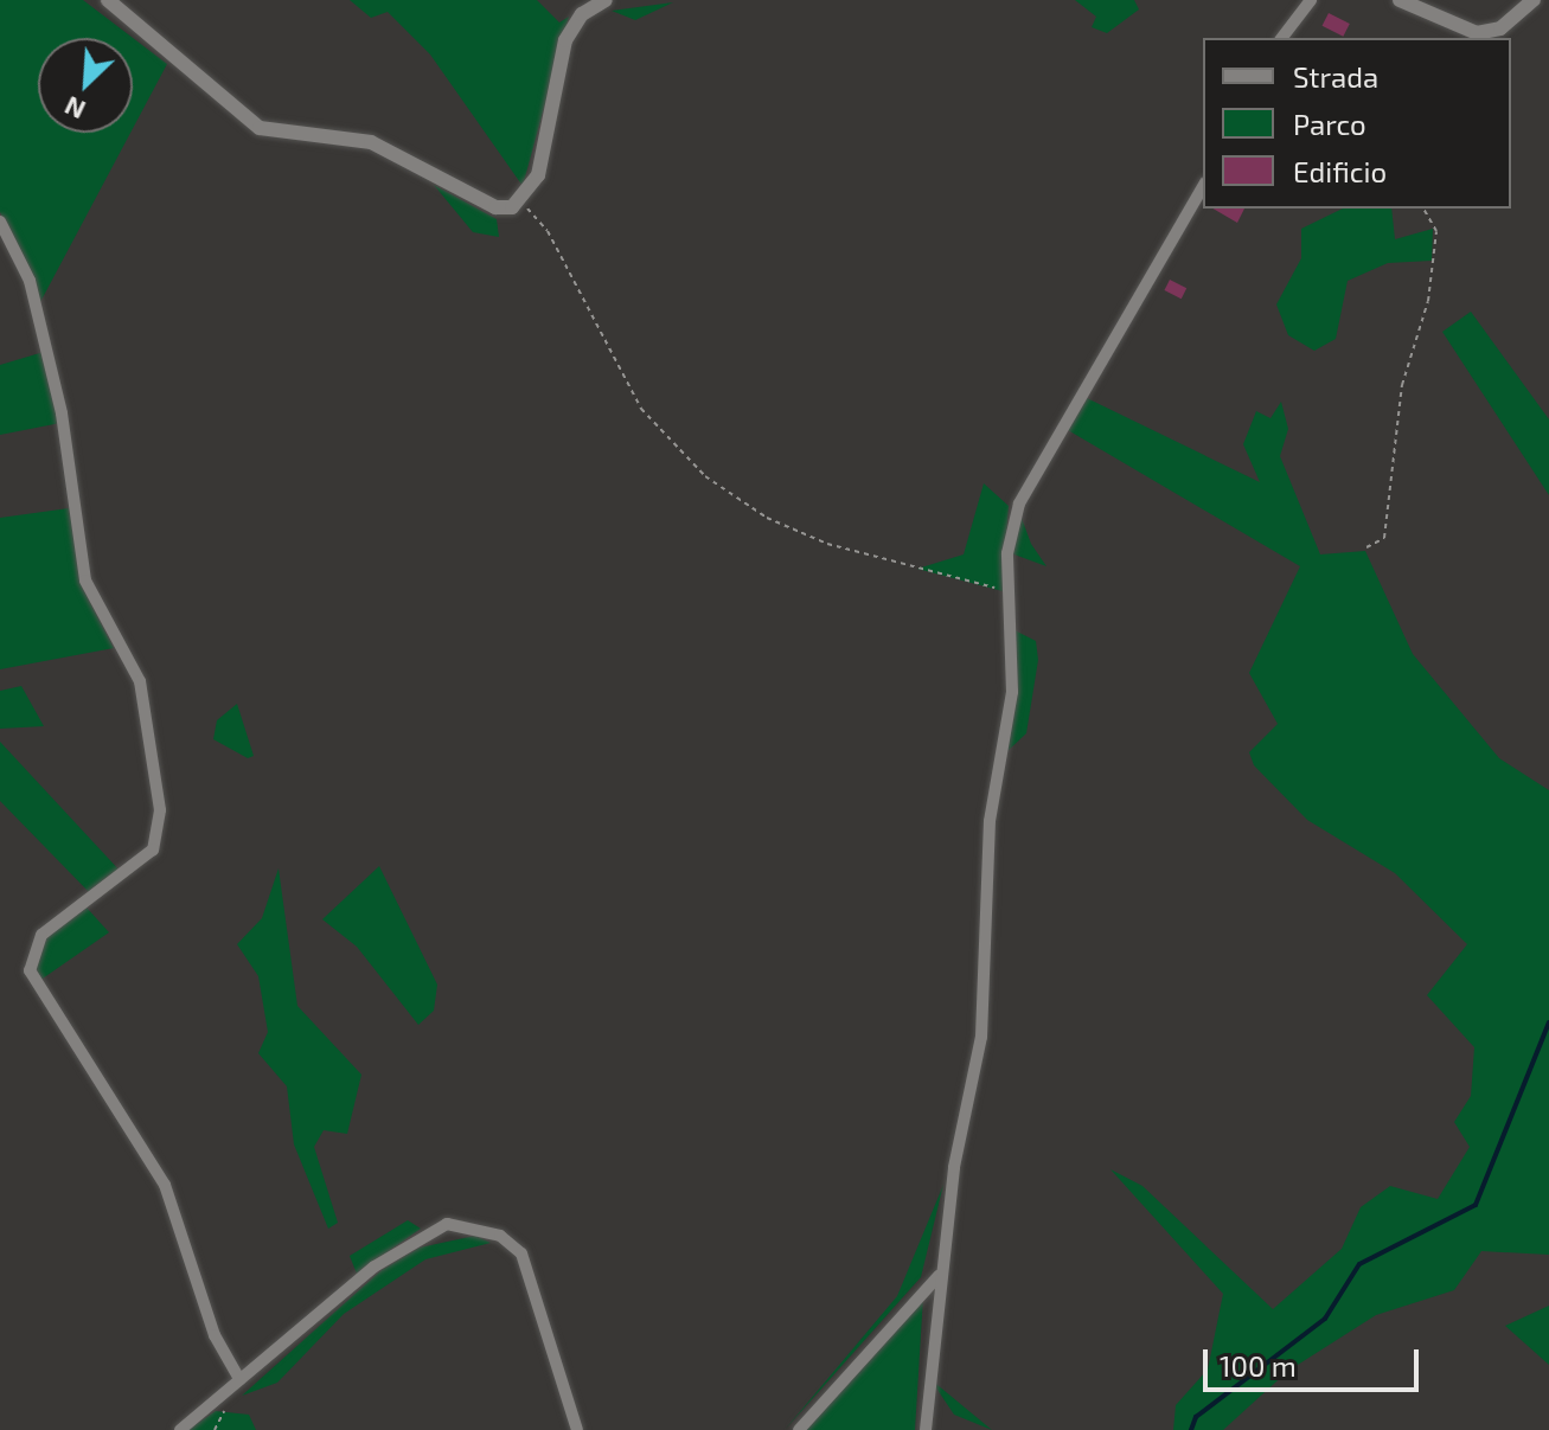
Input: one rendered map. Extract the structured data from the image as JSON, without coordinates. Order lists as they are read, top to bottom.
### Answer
{
  "legend": ["Strada", "Parco", "Edificio"],
  "scale_bar": "100 m",
  "north": "bottom left"
}
